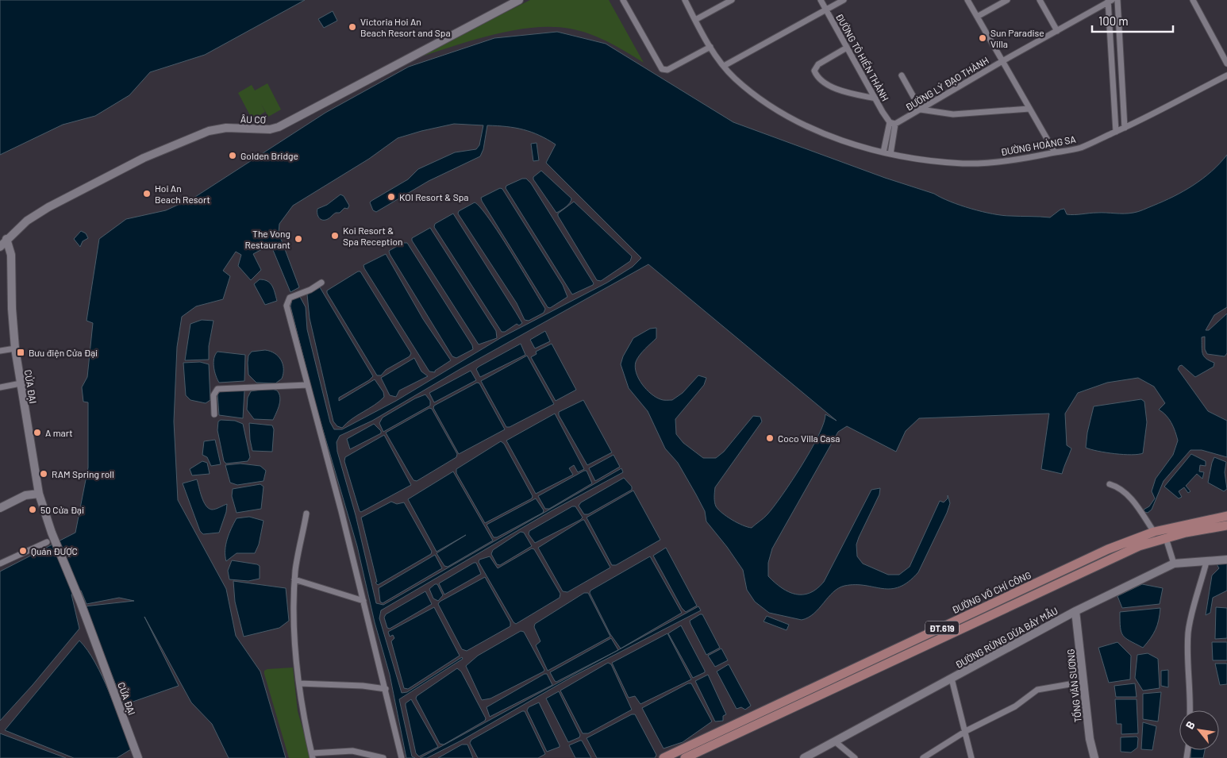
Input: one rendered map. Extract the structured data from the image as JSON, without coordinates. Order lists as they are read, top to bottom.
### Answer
{
  "streets": {
    "main road": ["ĐƯỜNG VÕ CHÍ CÔNG", "ĐT.619"],
    "street": [
      "ĐƯỜNG TÔ HIẾN THÀNH",
      "ĐƯỜNG LÝ ĐẠO THÀNH",
      "ÂU CƠ",
      "ĐƯỜNG HOÀNG SA",
      "CỬA ĐẠI",
      "ĐƯỜNG RỪNG DỪA BẢY MẪU",
      "TỐNG VĂN SƯƠNG"
    ]
  },
  "crossings": [
    ["ĐƯỜNG TÔ HIẾN THÀNH", "ĐƯỜNG LÝ ĐẠO THÀNH"],
    ["ÂU CƠ", "CỬA ĐẠI"],
    ["ĐƯỜNG RỪNG DỪA BẢY MẪU", "TỐNG VĂN SƯƠNG"]
  ],
  "places": {
    "other": [
      "Victoria Hoi An Beach Resort and Spa",
      "Sun Paradise Villa",
      "Golden Bridge",
      "Hoi An Beach Resort",
      "KOI Resort & Spa",
      "Koi Resort & Spa Reception",
      "The Vong Restaurant",
      "A mart",
      "Coco Villa Casa",
      "RAM Spring roll",
      "50 Cửa Đại",
      "Quán ĐƯỢC"
    ],
    "transit": ["Bưu điện Cửa Đại"]
  },
  "scale_bar": "100 m",
  "north": "top left"
}
